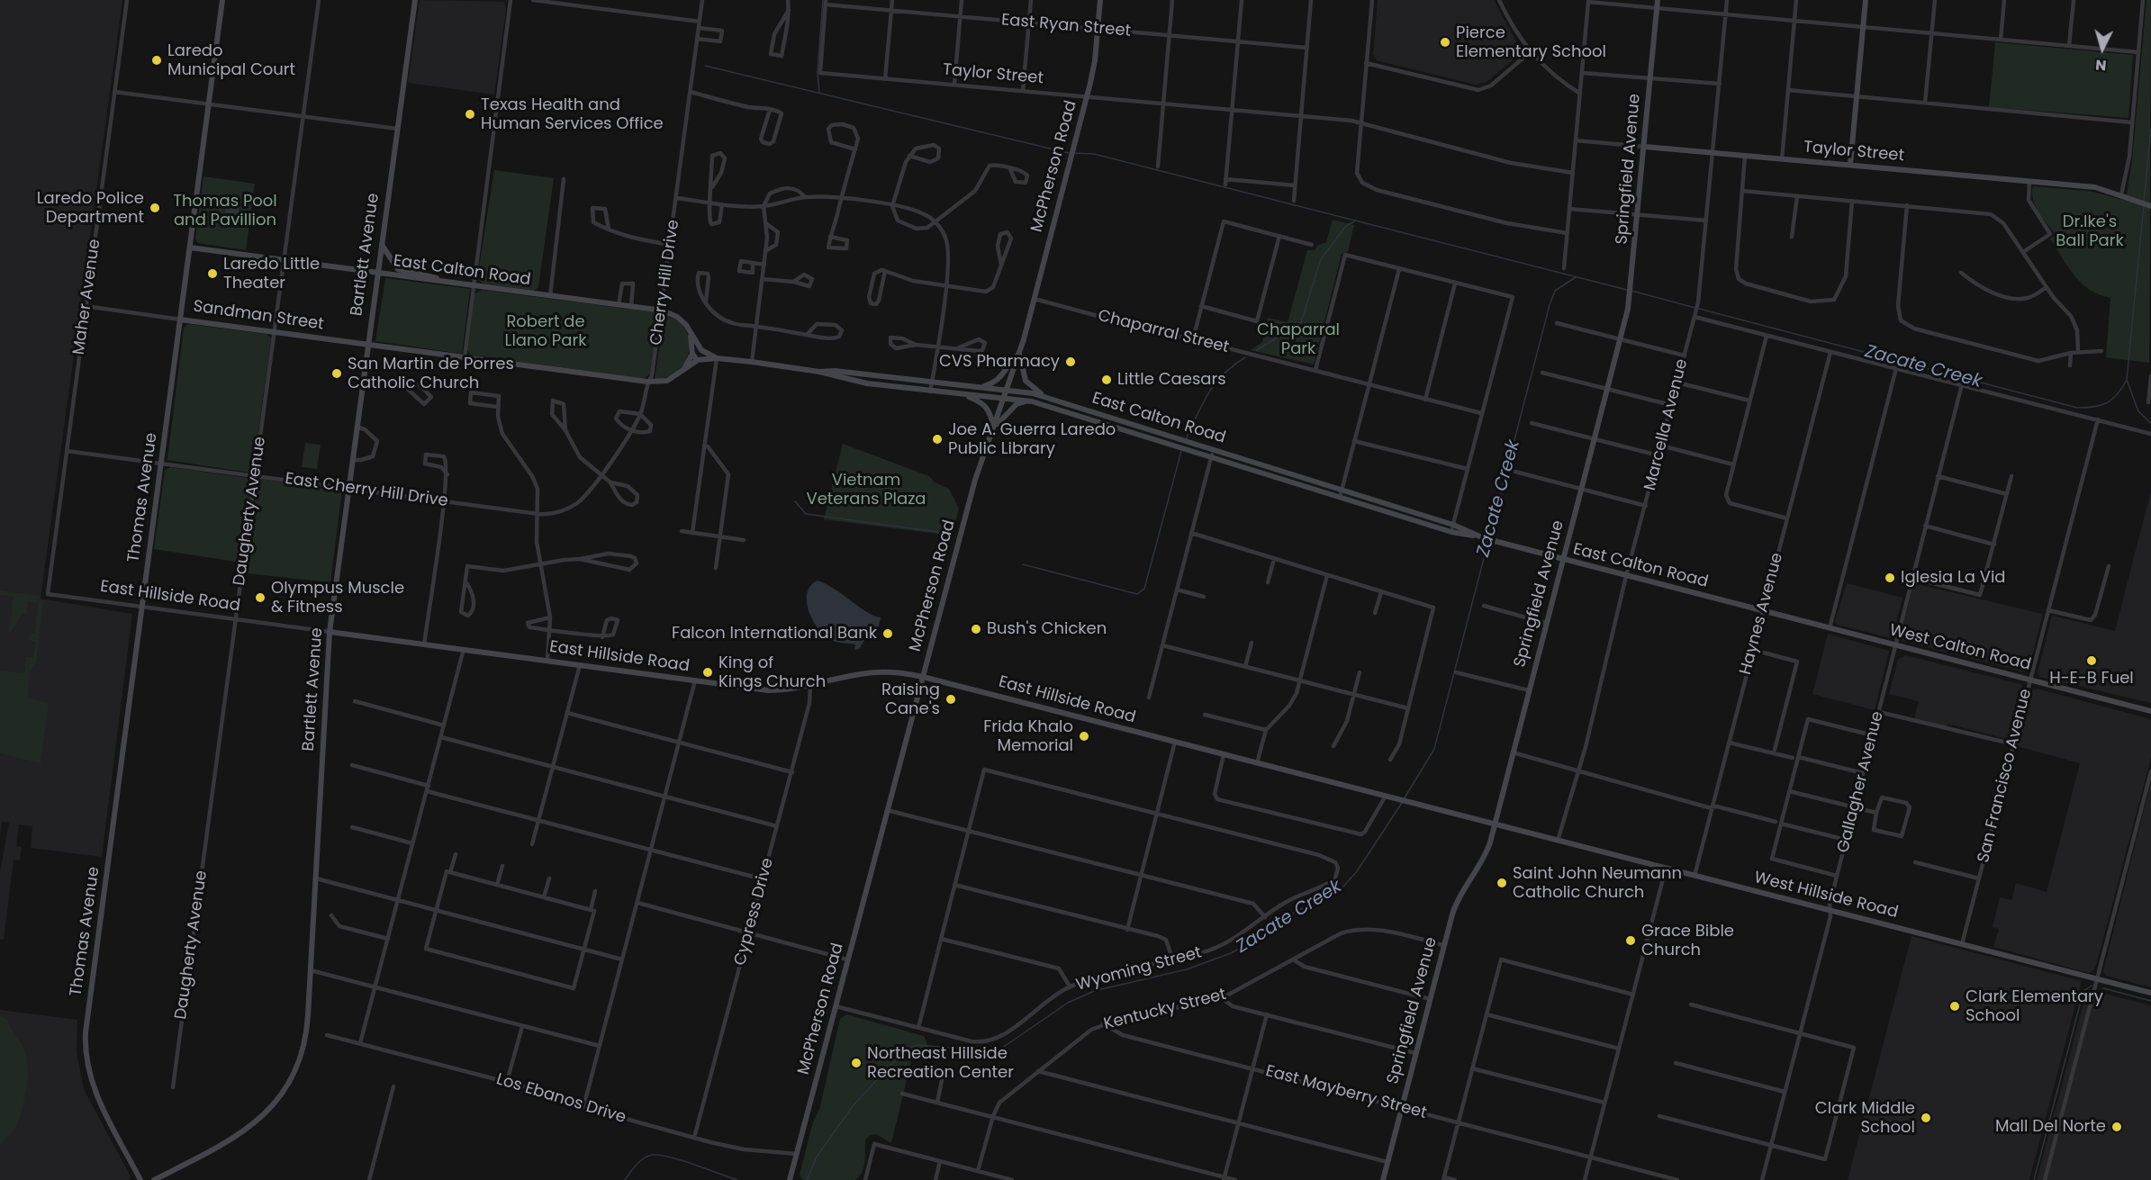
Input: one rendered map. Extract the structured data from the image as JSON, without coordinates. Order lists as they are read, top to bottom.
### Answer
{
  "streets": {
    "main road": [
      "Taylor Street",
      "McPherson Road",
      "Springfield Avenue",
      "Bartlett Avenue",
      "East Calton Road",
      "Sandman Street",
      "Thomas Avenue",
      "East Hillside Road",
      "West Calton Road",
      "West Hillside Road"
    ],
    "street": [
      "East Ryan Street",
      "Cherry Hill Drive",
      "Maher Avenue",
      "Chaparral Street",
      "Marcella Avenue",
      "East Cherry Hill Drive",
      "Daugherty Avenue",
      "Haynes Avenue",
      "San Francisco Avenue",
      "Gallagher Avenue",
      "Cypress Drive",
      "Wyoming Street",
      "Kentucky Street",
      "East Mayberry Street",
      "Los Ebanos Drive"
    ]
  },
  "crossings": [
    ["East Ryan Street", "Taylor Street"],
    ["East Ryan Street", "McPherson Road"],
    ["Taylor Street", "McPherson Road"],
    ["Taylor Street", "Springfield Avenue"],
    ["Taylor Street", "Marcella Avenue"],
    ["McPherson Road", "East Calton Road"],
    ["McPherson Road", "Chaparral Street"],
    ["McPherson Road", "East Hillside Road"],
    ["McPherson Road", "Wyoming Street"],
    ["McPherson Road", "Los Ebanos Drive"],
    ["Springfield Avenue", "East Calton Road"],
    ["Springfield Avenue", "East Hillside Road"],
    ["Springfield Avenue", "West Hillside Road"],
    ["Springfield Avenue", "Kentucky Street"],
    ["Springfield Avenue", "East Mayberry Street"],
    ["Bartlett Avenue", "East Calton Road"],
    ["Bartlett Avenue", "Sandman Street"],
    ["Bartlett Avenue", "East Cherry Hill Drive"],
    ["Bartlett Avenue", "East Hillside Road"],
    ["East Calton Road", "Cherry Hill Drive"],
    ["East Calton Road", "Sandman Street"],
    ["East Calton Road", "Marcella Avenue"],
    ["East Calton Road", "Thomas Avenue"],
    ["East Calton Road", "Daugherty Avenue"],
    ["East Calton Road", "Haynes Avenue"],
    ["East Calton Road", "West Calton Road"],
    ["Cherry Hill Drive", "Sandman Street"],
    ["Cherry Hill Drive", "East Cherry Hill Drive"],
    ["Maher Avenue", "Sandman Street"],
    ["Maher Avenue", "East Cherry Hill Drive"],
    ["Maher Avenue", "East Hillside Road"],
    ["Sandman Street", "Thomas Avenue"],
    ["Sandman Street", "Daugherty Avenue"],
    ["Marcella Avenue", "West Hillside Road"],
    ["East Cherry Hill Drive", "Thomas Avenue"],
    ["East Cherry Hill Drive", "Daugherty Avenue"],
    ["Thomas Avenue", "East Hillside Road"],
    ["Daugherty Avenue", "East Hillside Road"],
    ["East Hillside Road", "West Hillside Road"],
    ["East Hillside Road", "Cypress Drive"],
    ["Haynes Avenue", "West Calton Road"],
    ["Haynes Avenue", "West Hillside Road"],
    ["West Calton Road", "San Francisco Avenue"],
    ["West Calton Road", "Gallagher Avenue"],
    ["San Francisco Avenue", "West Hillside Road"],
    ["Gallagher Avenue", "West Hillside Road"],
    ["Cypress Drive", "Los Ebanos Drive"],
    ["Kentucky Street", "East Mayberry Street"]
  ],
  "water": ["Zacate Creek"],
  "parks": [
    "Thomas Pool and Pavillion",
    "Dr.Ike's Ball Park",
    "Robert de Llano Park",
    "Chaparral Park",
    "Vietnam Veterans Plaza"
  ],
  "places": [
    "Pierce Elementary School",
    "Laredo Municipal Court",
    "Texas Health and Human Services Office",
    "Laredo Police Department",
    "Laredo Little Theater",
    "CVS Pharmacy",
    "San Martin de Porres Catholic Church",
    "Little Caesars",
    "Joe A. Guerra Laredo Public Library",
    "Iglesia La Vid",
    "Olympus Muscle & Fitness",
    "Bush's Chicken",
    "Falcon International Bank",
    "H-E-B Fuel",
    "King of Kings Church",
    "Raising Cane's",
    "Frida Khalo Memorial",
    "Saint John Neumann Catholic Church",
    "Grace Bible Church",
    "Clark Elementary School",
    "Northeast Hillside Recreation Center",
    "Clark Middle School",
    "Mall Del Norte"
  ],
  "north": "bottom"
}
